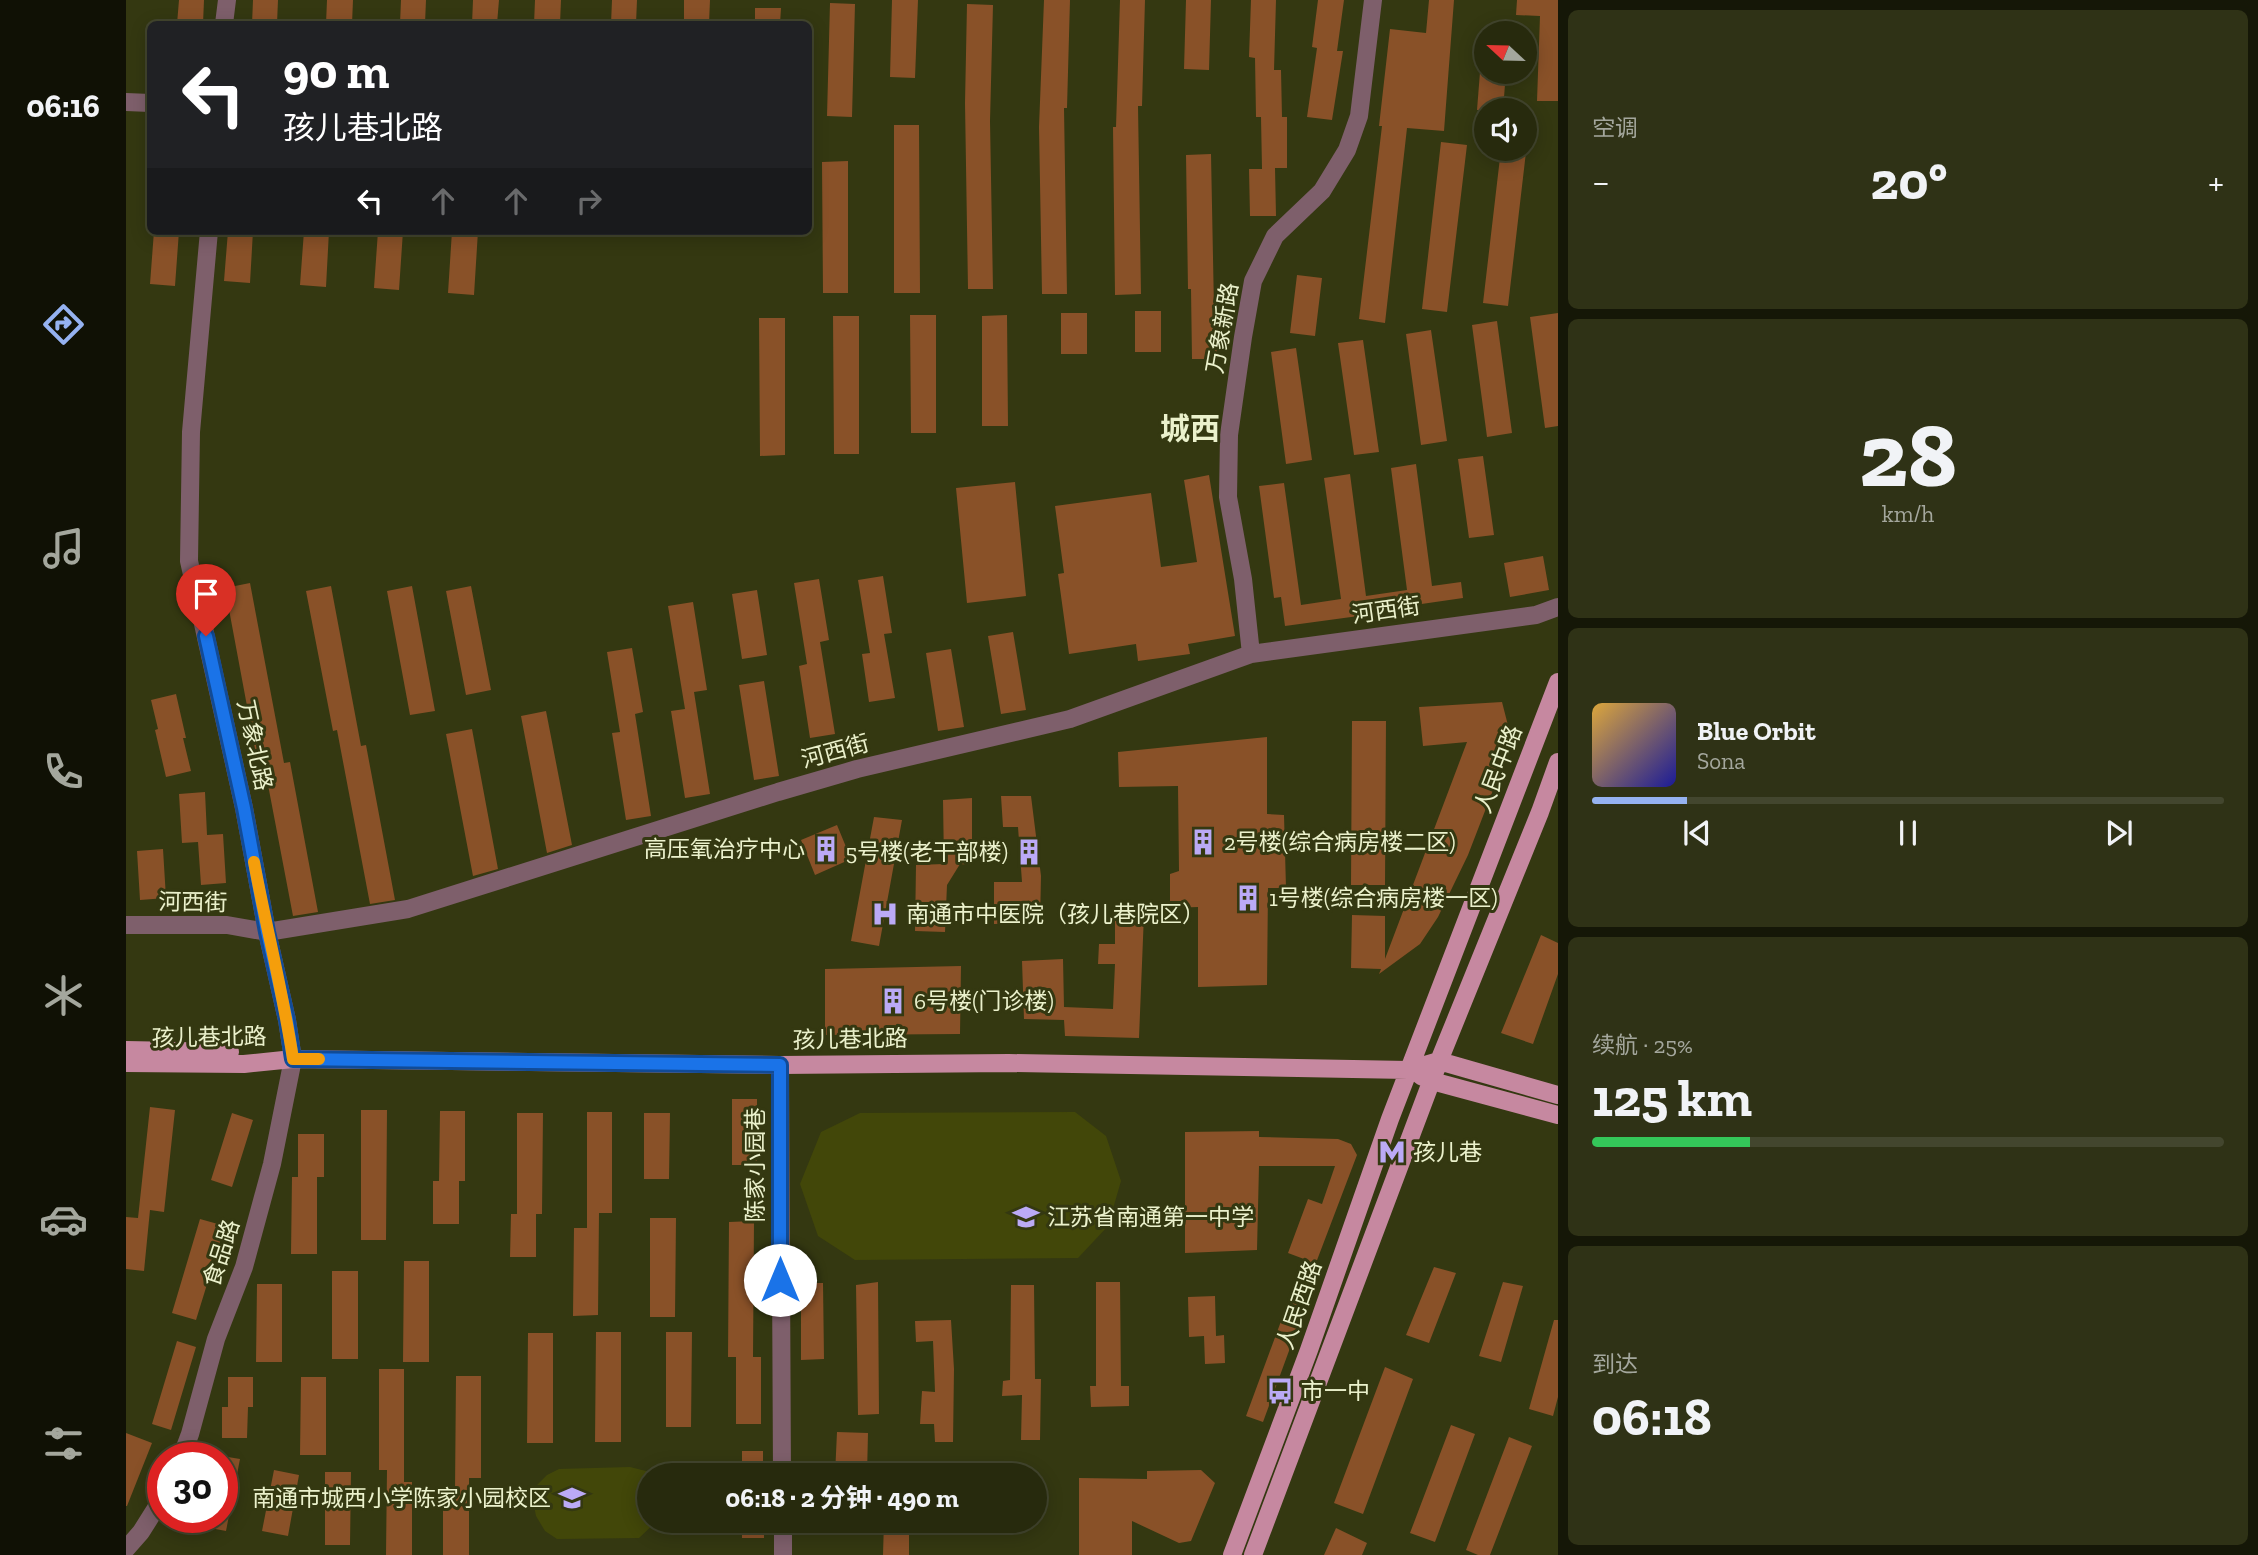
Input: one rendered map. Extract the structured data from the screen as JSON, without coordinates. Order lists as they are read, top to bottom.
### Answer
{
  "streets": {
    "main road": ["人民中路", "孩儿巷北路", "人民西路"],
    "street": [
      "万象新路",
      "河西街",
      "万象北路",
      "陈家小园巷",
      "食品路"
    ]
  },
  "crossings": [
    ["万象新路", "河西街"],
    ["河西街", "万象北路"],
    ["万象北路", "孩儿巷北路"],
    ["万象北路", "食品路"],
    ["人民中路", "孩儿巷北路"],
    ["人民中路", "人民西路"],
    ["孩儿巷北路", "陈家小园巷"],
    ["孩儿巷北路", "食品路"],
    ["孩儿巷北路", "人民西路"]
  ],
  "districts": ["城西"],
  "places": {
    "building": [
      "2号楼(综合病房楼二区)",
      "高压氧治疗中心",
      "5号楼(老干部楼)",
      "1号楼(综合病房楼一区)",
      "6号楼(门诊楼)"
    ],
    "hospital": ["南通市中医院（孩儿巷院区）"],
    "metro station": ["孩儿巷"],
    "school or university": ["江苏省南通第一中学", "南通市城西小学陈家小园校区"],
    "bus stop": ["市一中"]
  },
  "north": "left",
  "page": {
    "tabs": "06:16",
    "tile": [
      "空调",
      ["28", "km/h"],
      ["续航 · 25%", "125 km"],
      ["到达", "06:18"]
    ],
    "turn": ["90 m", "孩儿巷北路"],
    "heat": ["−", "20°", "+"],
    "song": ["Blue Orbit", "Sona"],
    "limit": "30",
    "trip": "06:18 · 2 分钟 · 490 m"
  }
}
